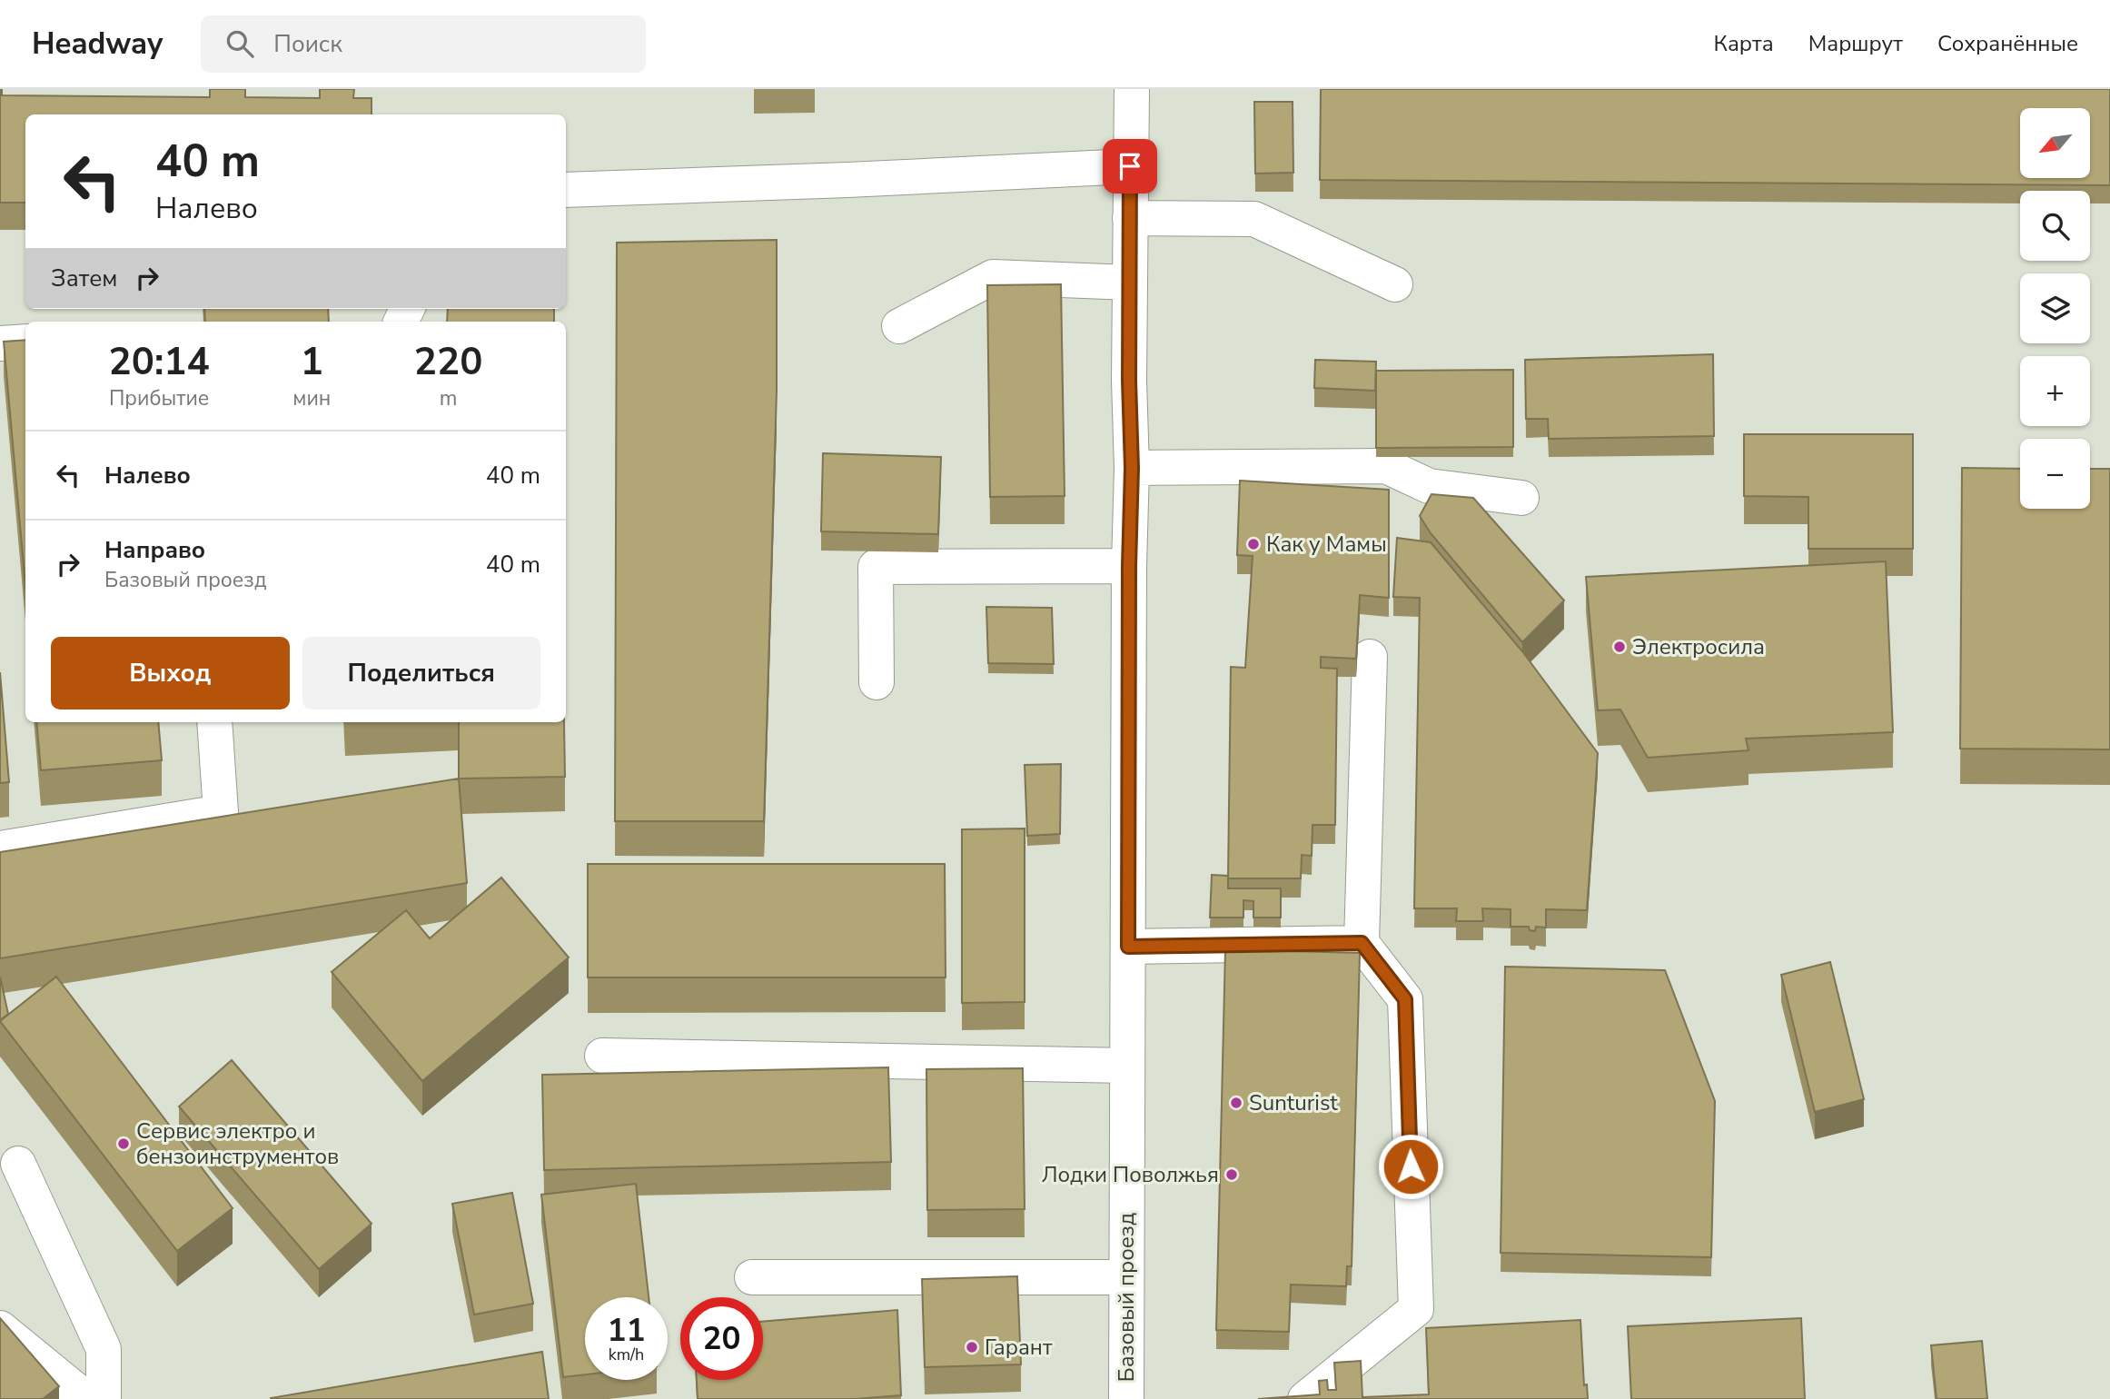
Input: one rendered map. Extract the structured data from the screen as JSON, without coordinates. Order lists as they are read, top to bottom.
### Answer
{
  "streets": {
    "street": ["Базовый проезд"]
  },
  "places": [
    "Как у Мамы",
    "Электросила",
    "Sunturist",
    "Сервис электро и бензоинструментов",
    "Лодки Поволжья",
    "Гарант"
  ],
  "north": "bottom left",
  "page": {
    "header": "Headway",
    "search": "Поиск",
    "nav": ["Карта", "Маршрут", "Сохранённые"],
    "map_buttons": ["+", "−"],
    "turn": ["40 m", "Налево"],
    "then": "Затем",
    "eta": [
      "20:14",
      "Прибытие",
      "1",
      "мин",
      "220",
      "m"
    ],
    "list": [
      {
        "name": "Налево",
        "value": "40 m"
      },
      {
        "name": "Направо",
        "note": "Базовый проезд",
        "value": "40 m"
      }
    ],
    "buttons": ["Выход", "Поделиться"],
    "speed": "11 km/h",
    "limit": "20"
  }
}
